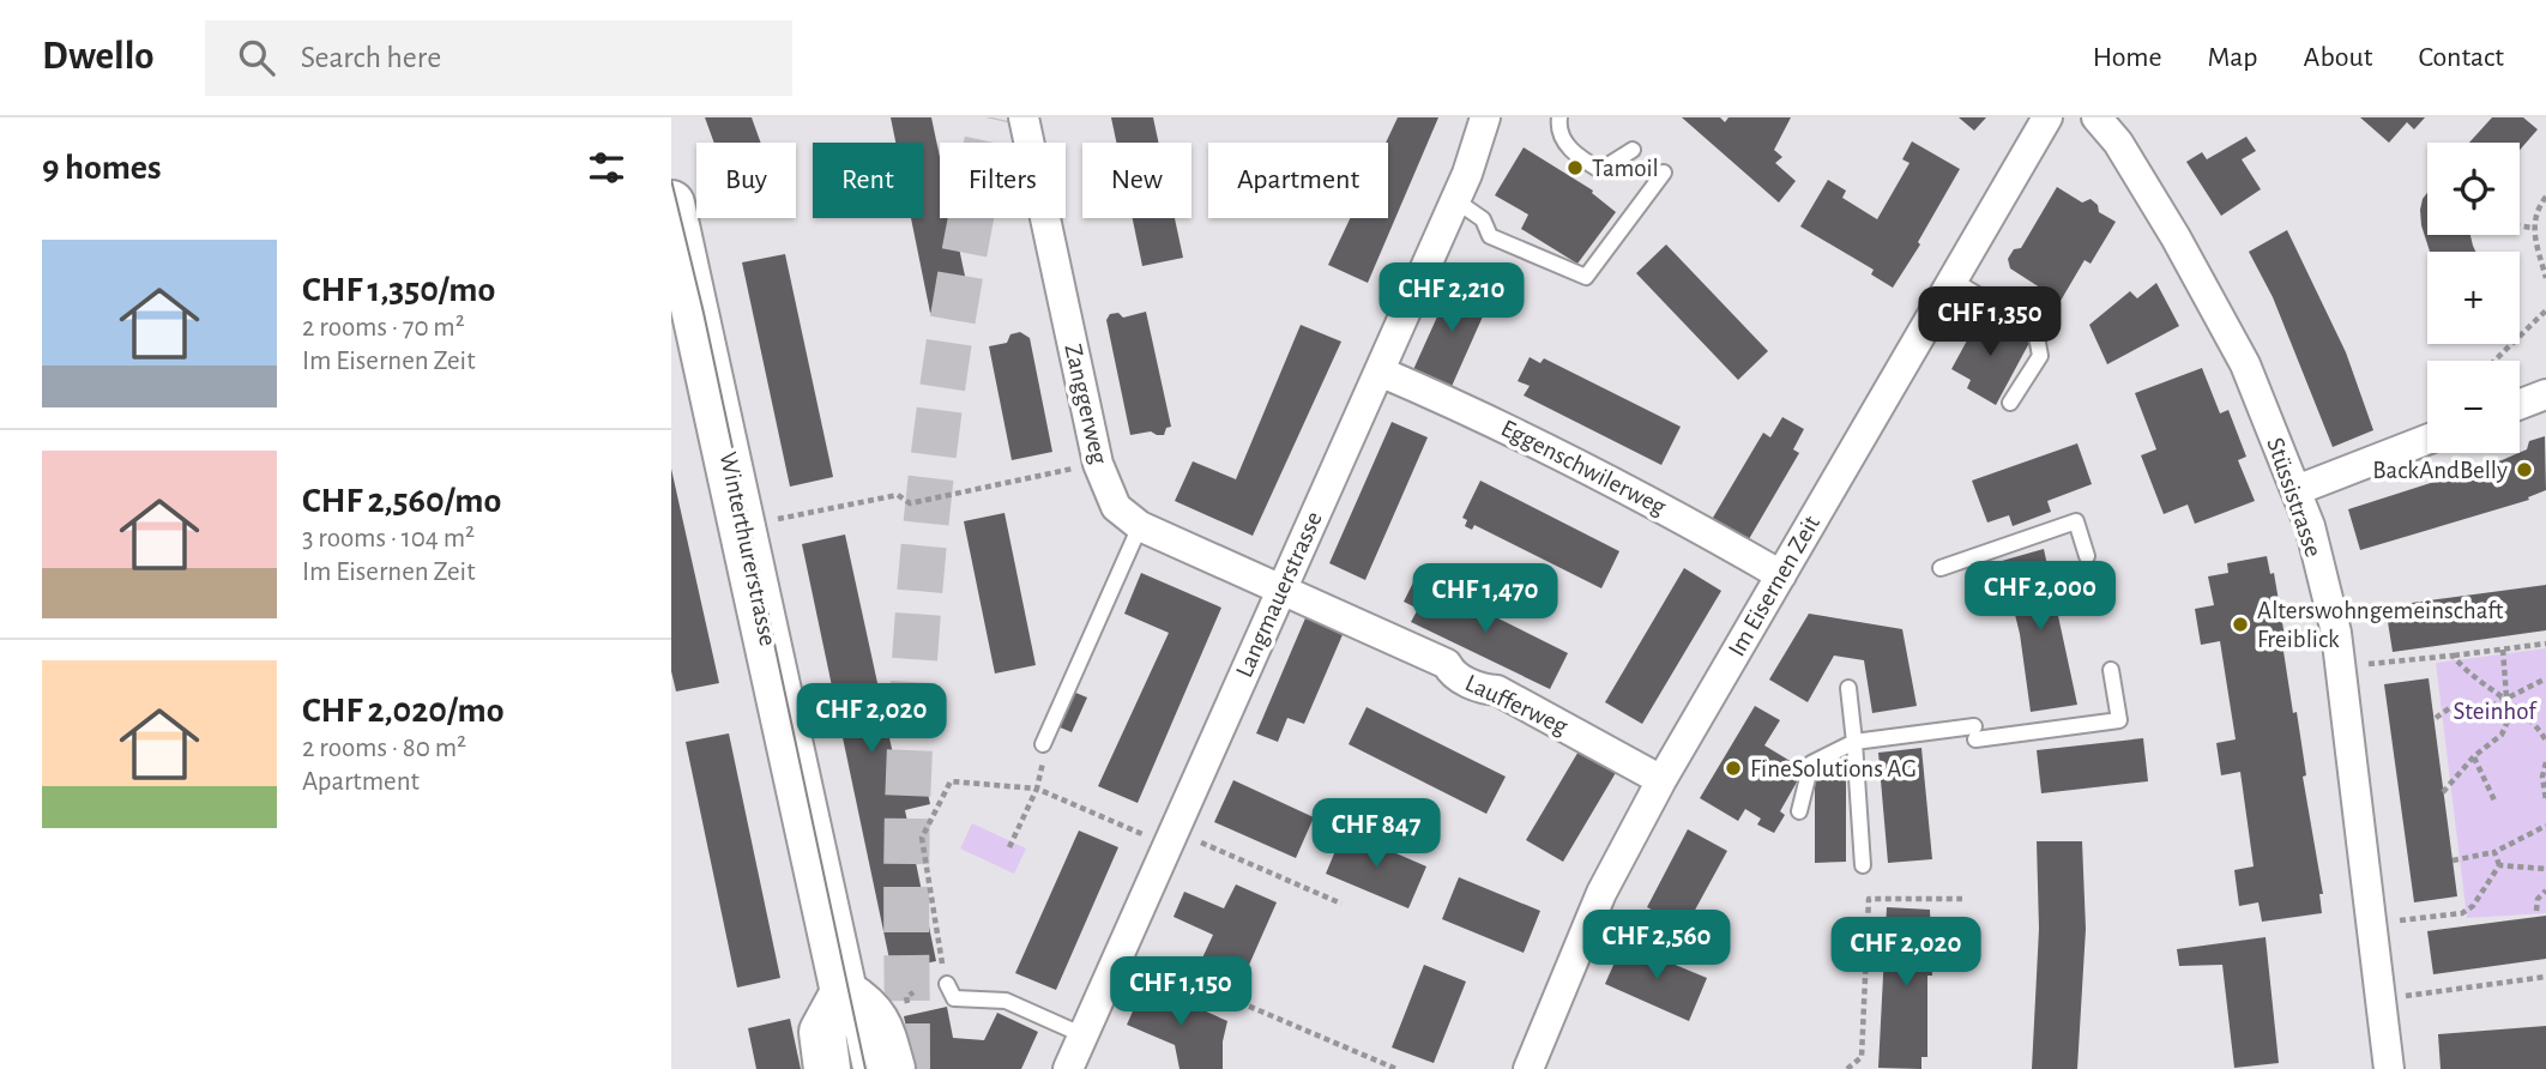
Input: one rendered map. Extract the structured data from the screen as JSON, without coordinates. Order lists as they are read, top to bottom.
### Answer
{
  "streets": {
    "main road": ["Winterthurerstrasse"],
    "street": [
      "Zanggerweg",
      "Eggenschwilerweg",
      "Stüssistrasse",
      "Im Eisernen Zeit",
      "Langmauerstrasse",
      "Laufferweg"
    ]
  },
  "crossings": [
    ["Zanggerweg", "Langmauerstrasse"],
    ["Zanggerweg", "Laufferweg"],
    ["Eggenschwilerweg", "Im Eisernen Zeit"],
    ["Eggenschwilerweg", "Langmauerstrasse"],
    ["Im Eisernen Zeit", "Laufferweg"],
    ["Langmauerstrasse", "Laufferweg"]
  ],
  "parks": ["Steinhof"],
  "places": [
    "Tamoil",
    "BackAndBelly",
    "Alterswohngemeinschaft Freiblick",
    "FineSolutions AG"
  ],
  "page": {
    "header": "Dwello",
    "search": "Search here",
    "nav": [
      "Home",
      "Map",
      "About",
      "Contact"
    ],
    "heading": "9 homes",
    "map_buttons": ["+", "−"],
    "chip": [
      "Buy",
      "Rent",
      "Filters",
      "New",
      "Apartment"
    ],
    "list": [
      {
        "name": "CHF 1,350/mo",
        "note": "2 rooms · 70 m² · Im Eisernen Zeit"
      },
      {
        "name": "CHF 2,560/mo",
        "note": "3 rooms · 104 m² · Im Eisernen Zeit"
      },
      {
        "name": "CHF 2,020/mo",
        "note": "2 rooms · 80 m² · Apartment"
      }
    ],
    "price": [
      "CHF 2,210",
      "CHF 1,350",
      "CHF 2,000",
      "CHF 1,470",
      "CHF 2,020",
      "CHF 847",
      "CHF 2,560",
      "CHF 2,020",
      "CHF 1,150"
    ]
  }
}
